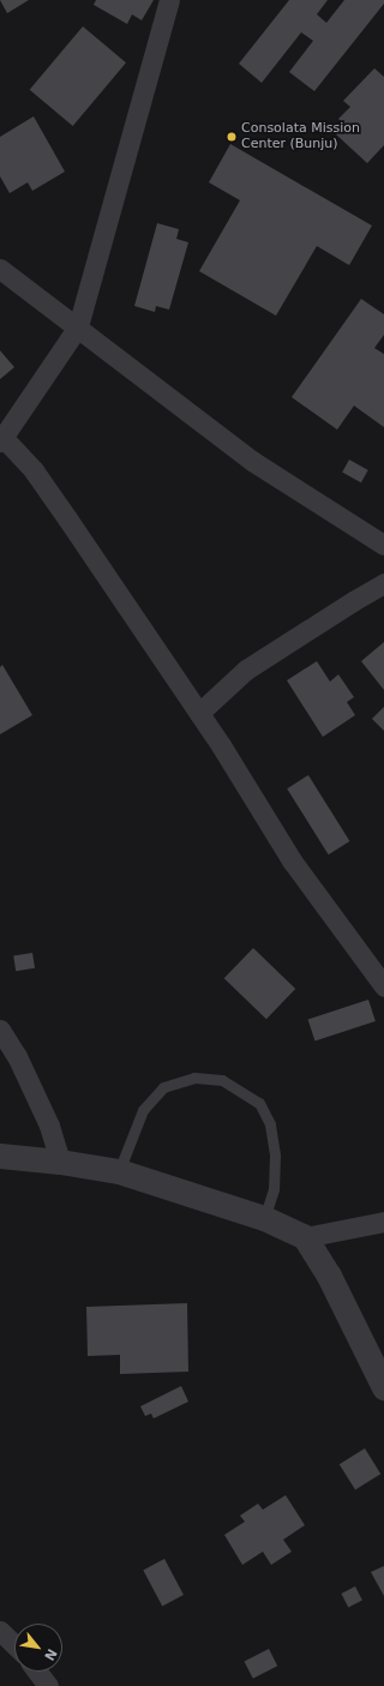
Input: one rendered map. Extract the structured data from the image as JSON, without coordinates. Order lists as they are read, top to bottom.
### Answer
{
  "places": ["Consolata Mission Center (Bunju)"],
  "north": "bottom right"
}
